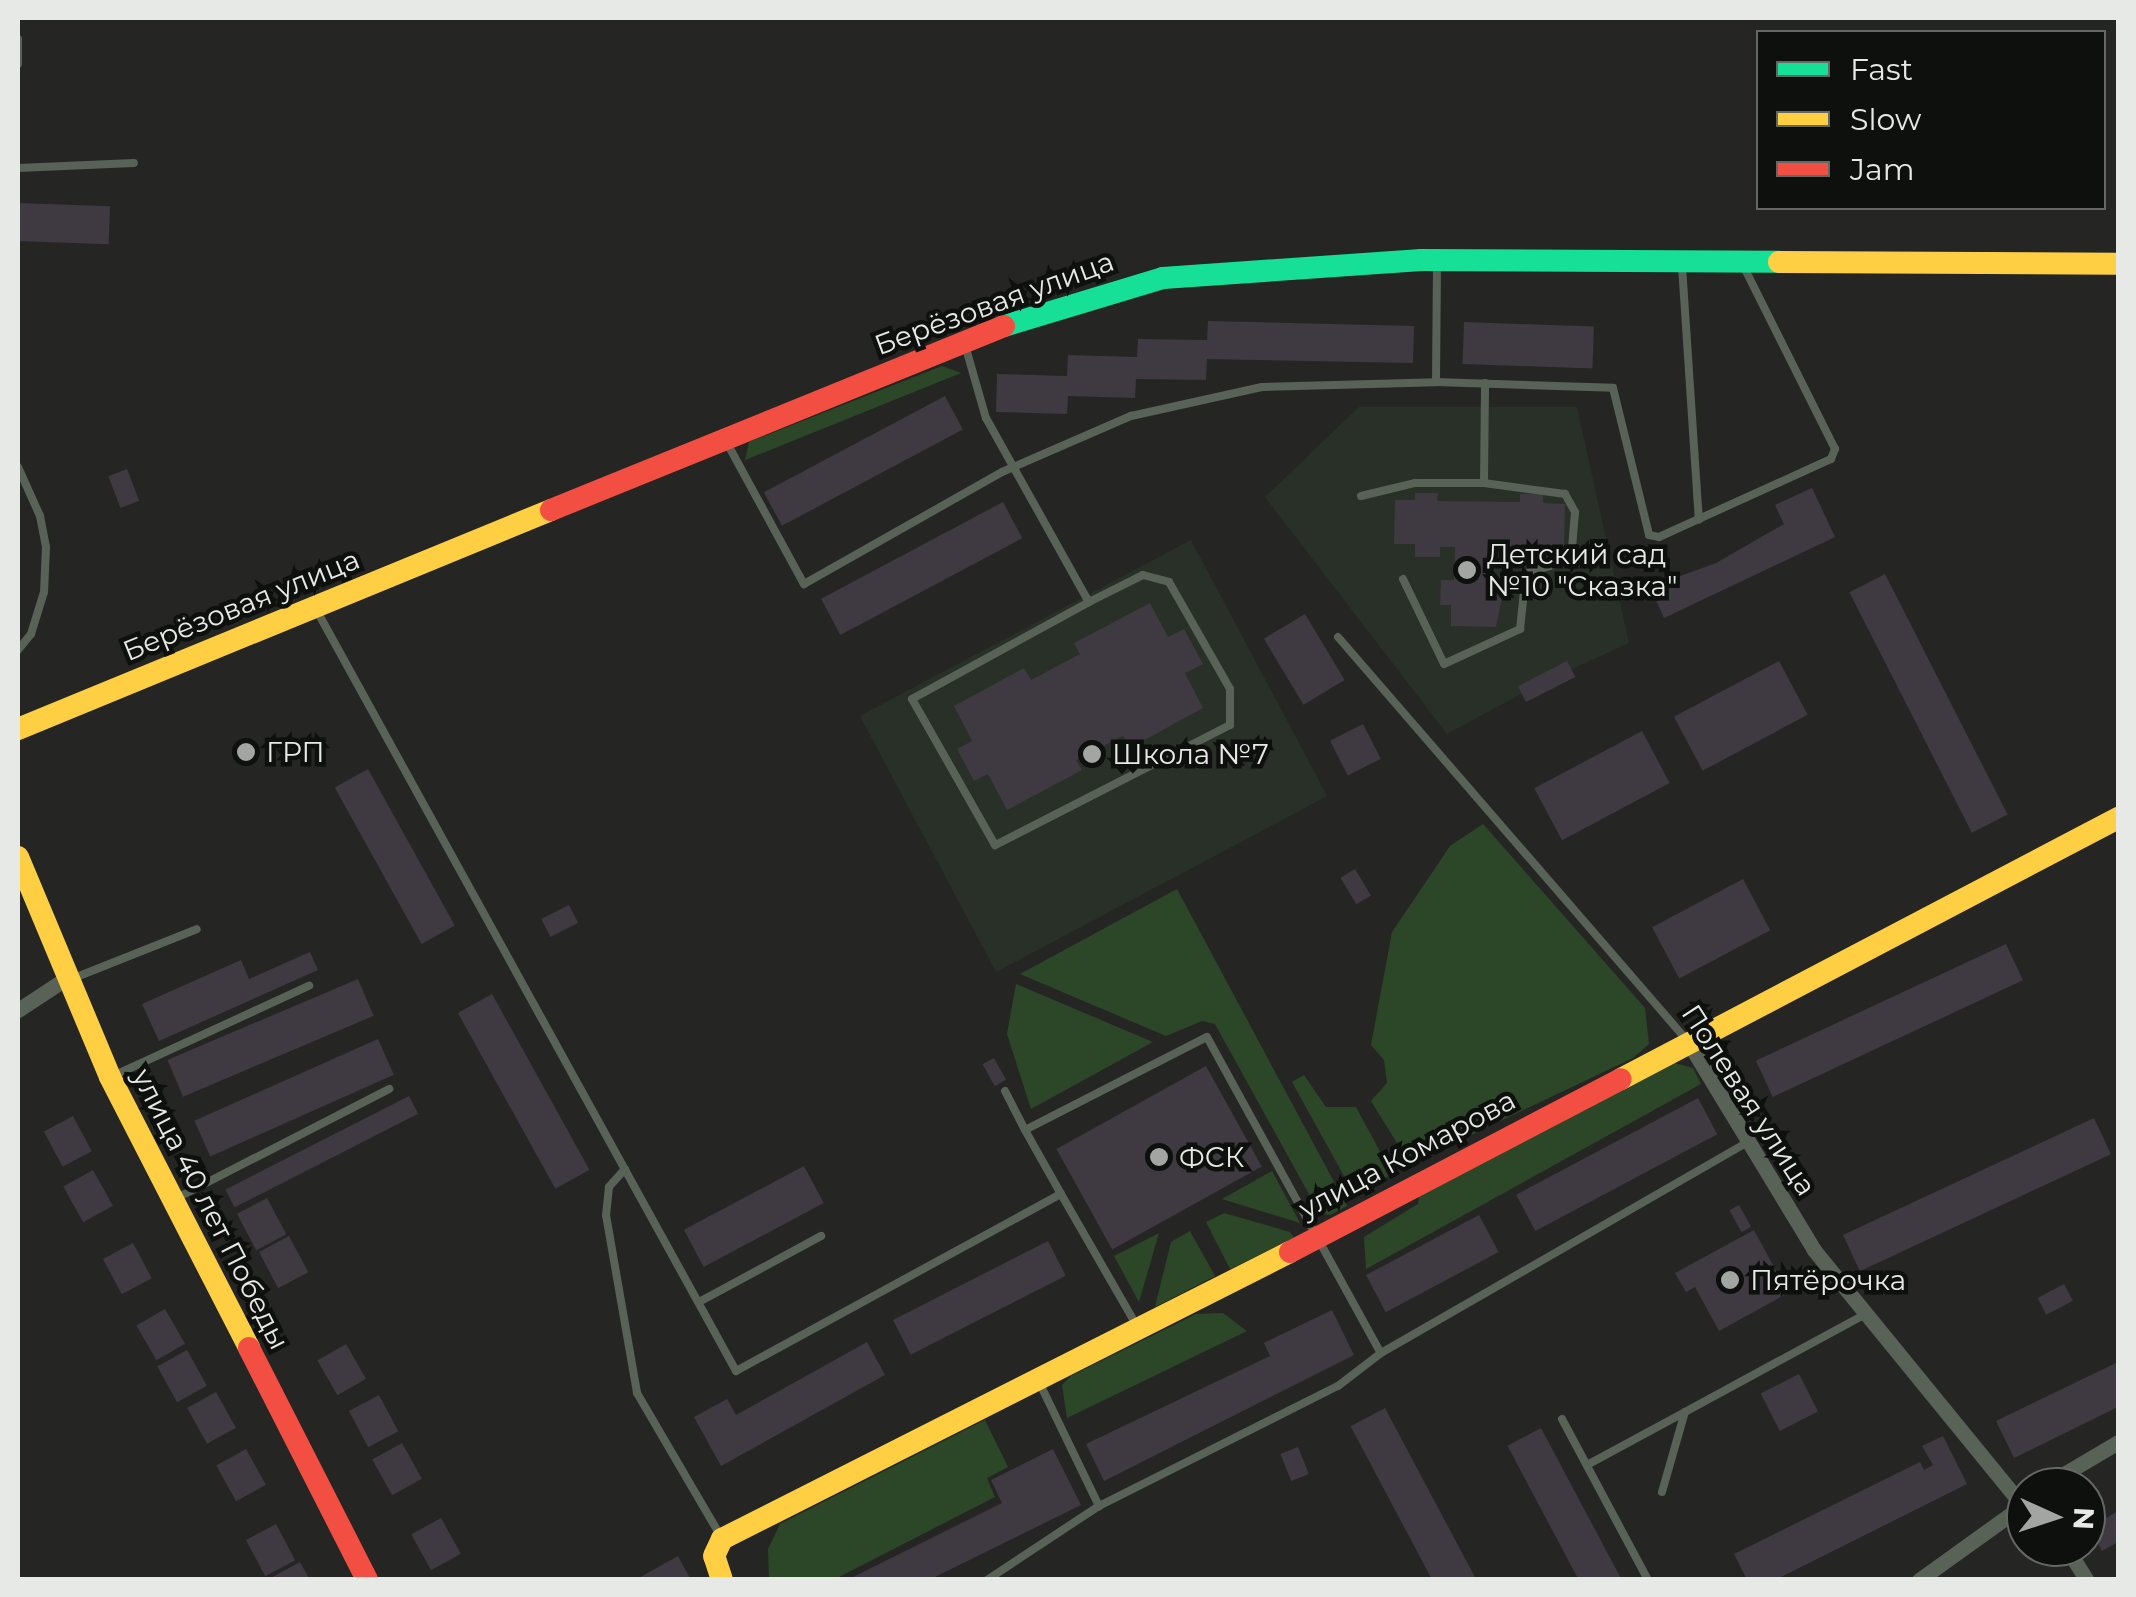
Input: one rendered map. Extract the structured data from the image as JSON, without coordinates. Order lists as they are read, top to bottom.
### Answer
{
  "streets": {
    "street": [
      "Берёзовая улица",
      "Полевая улица",
      "улица Комарова",
      "улица 40 лет Победы"
    ]
  },
  "crossings": [
    ["Полевая улица", "улица Комарова"]
  ],
  "places": [
    "Детский сад №10 \"Сказка\"",
    "ГРП",
    "Школа №7",
    "ФСК",
    "Пятёрочка"
  ],
  "legend": ["Fast", "Slow", "Jam"],
  "north": "right"
}
